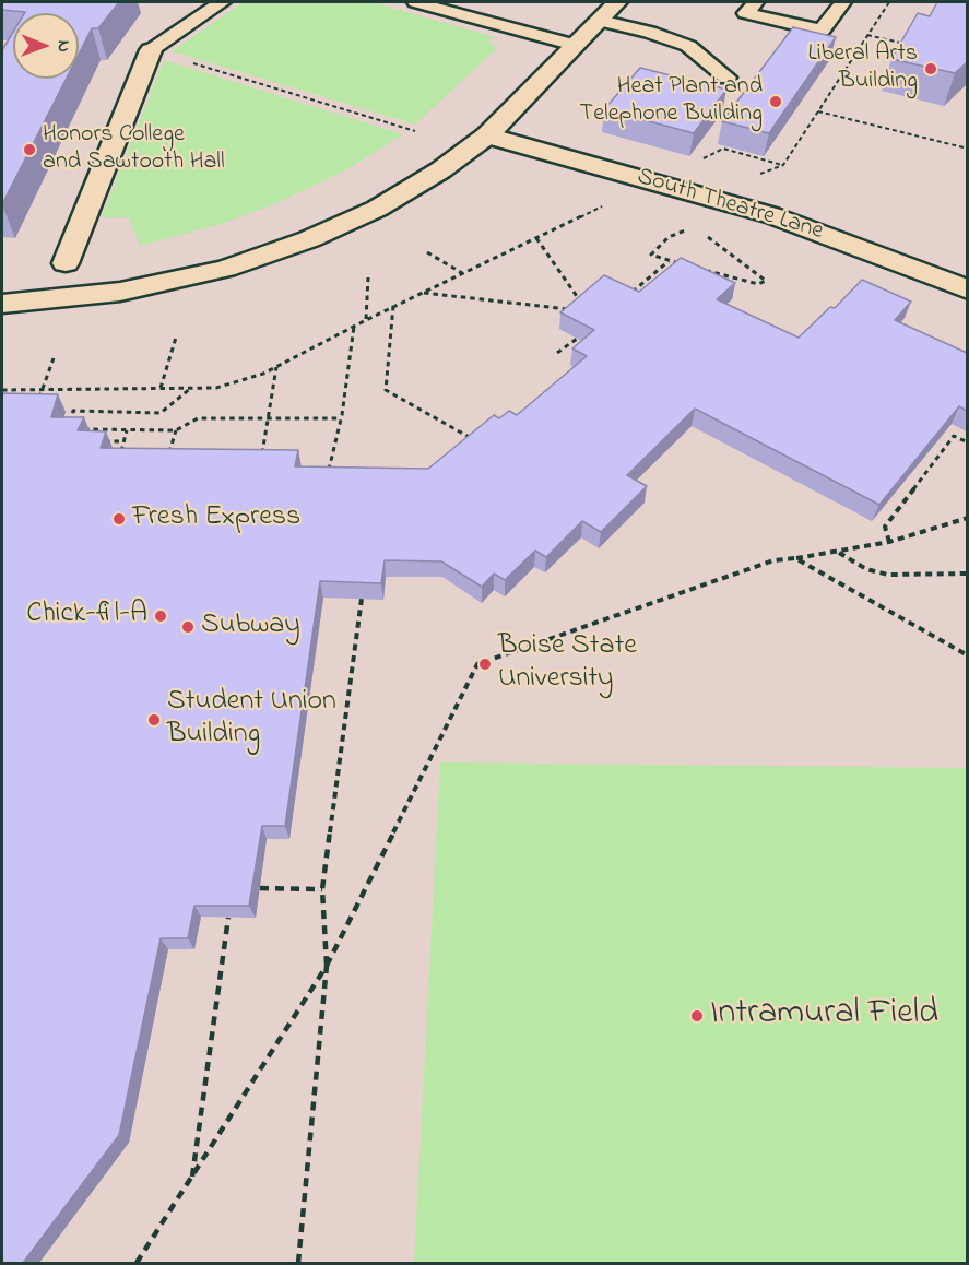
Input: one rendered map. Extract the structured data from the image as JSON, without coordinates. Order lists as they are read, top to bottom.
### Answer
{
  "streets": {
    "street": ["South Theatre Lane"]
  },
  "places": [
    "Liberal Arts Building",
    "Heat Plant and Telephone Building",
    "Honors College and Sawtooth Hall",
    "Fresh Express",
    "Chick-fil-A",
    "Subway",
    "Boise State University",
    "Student Union Building",
    "Intramural Field"
  ],
  "north": "right"
}
